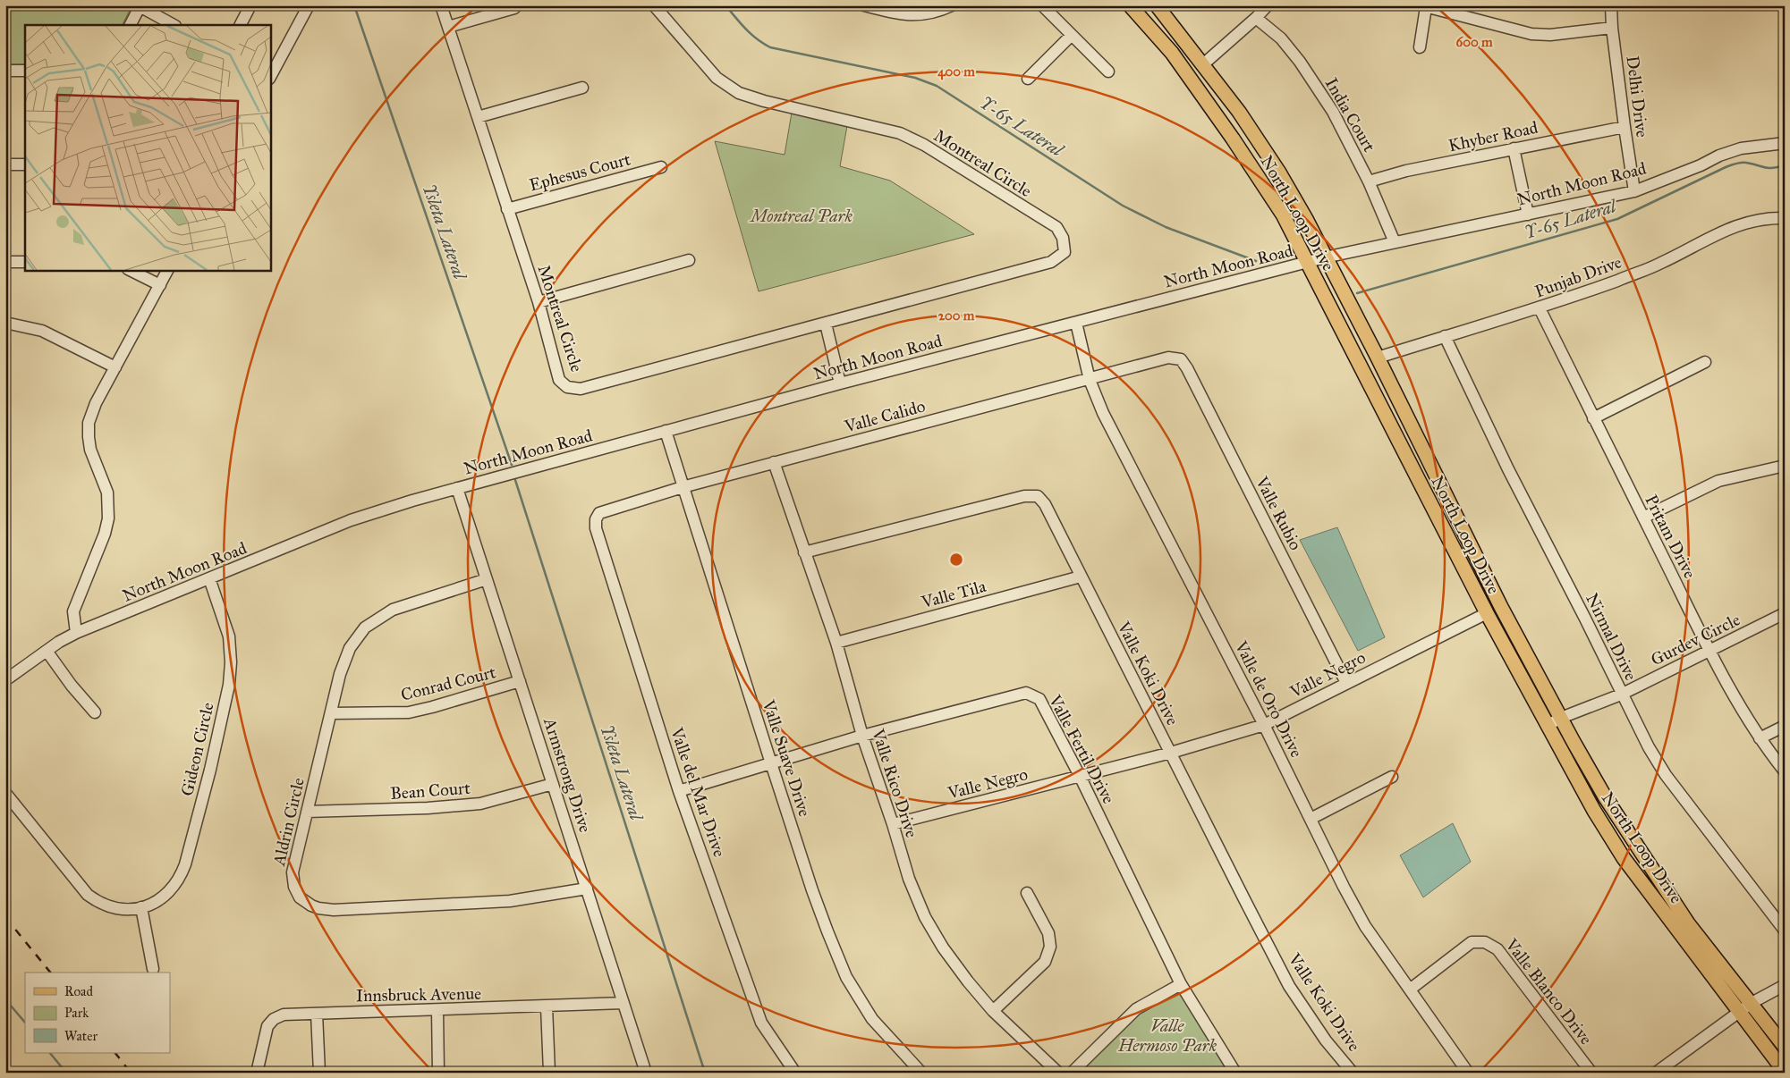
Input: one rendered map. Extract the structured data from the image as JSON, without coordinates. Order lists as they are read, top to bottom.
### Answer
{
  "streets": {
    "main road": ["North Loop Drive"],
    "street": [
      "Delhi Drive",
      "India Court",
      "Khyber Road",
      "Montreal Circle",
      "Ephesus Court",
      "North Moon Road",
      "Punjab Drive",
      "Valle Calido",
      "Valle Rubio",
      "Pritam Drive",
      "Valle Tila",
      "Nirmal Drive",
      "Gurdev Circle",
      "Valle Koki Drive",
      "Valle Negro",
      "Conrad Court",
      "Valle de Oro Drive",
      "Gideon Circle",
      "Valle Fertil Drive",
      "Valle Suave Drive",
      "Armstrong Drive",
      "Valle Rico Drive",
      "Bean Court",
      "Valle del Mar Drive",
      "Aldrin Circle",
      "Valle Blanco Drive",
      "Innsbruck Avenue"
    ]
  },
  "crossings": [
    ["Delhi Drive", "Khyber Road"],
    ["Delhi Drive", "North Moon Road"],
    ["India Court", "Khyber Road"],
    ["India Court", "North Moon Road"],
    ["Montreal Circle", "Ephesus Court"],
    ["North Moon Road", "North Loop Drive"],
    ["North Moon Road", "Valle de Oro Drive"],
    ["North Moon Road", "Gideon Circle"],
    ["North Moon Road", "Valle Suave Drive"],
    ["North Moon Road", "Armstrong Drive"],
    ["North Loop Drive", "Punjab Drive"],
    ["North Loop Drive", "Gurdev Circle"],
    ["North Loop Drive", "Valle Negro"],
    ["Punjab Drive", "Pritam Drive"],
    ["Punjab Drive", "Nirmal Drive"],
    ["Valle Calido", "Valle Rubio"],
    ["Valle Calido", "Valle de Oro Drive"],
    ["Valle Calido", "Valle Suave Drive"],
    ["Valle Calido", "Valle Rico Drive"],
    ["Valle Calido", "Valle del Mar Drive"],
    ["Valle Rubio", "Valle Negro"],
    ["Pritam Drive", "Gurdev Circle"],
    ["Valle Tila", "Valle Koki Drive"],
    ["Valle Tila", "Valle Rico Drive"],
    ["Nirmal Drive", "Gurdev Circle"],
    ["Valle Koki Drive", "Valle Negro"],
    ["Valle Koki Drive", "Valle Rico Drive"],
    ["Valle Negro", "Valle de Oro Drive"],
    ["Valle Negro", "Valle Fertil Drive"],
    ["Valle Negro", "Valle Rico Drive"],
    ["Conrad Court", "Armstrong Drive"],
    ["Conrad Court", "Aldrin Circle"],
    ["Valle de Oro Drive", "Valle Blanco Drive"],
    ["Valle Fertil Drive", "Valle Suave Drive"],
    ["Valle Fertil Drive", "Valle Rico Drive"],
    ["Valle Fertil Drive", "Valle del Mar Drive"],
    ["Armstrong Drive", "Bean Court"],
    ["Armstrong Drive", "Aldrin Circle"],
    ["Armstrong Drive", "Innsbruck Avenue"],
    ["Bean Court", "Aldrin Circle"]
  ],
  "water": ["Y-65 Lateral", "Ysleta Lateral"],
  "parks": ["Montreal Park", "Valle Hermoso Park"],
  "legend": ["Road", "Park", "Water"],
  "rings": ["600 m", "400 m", "200 m"]
}
